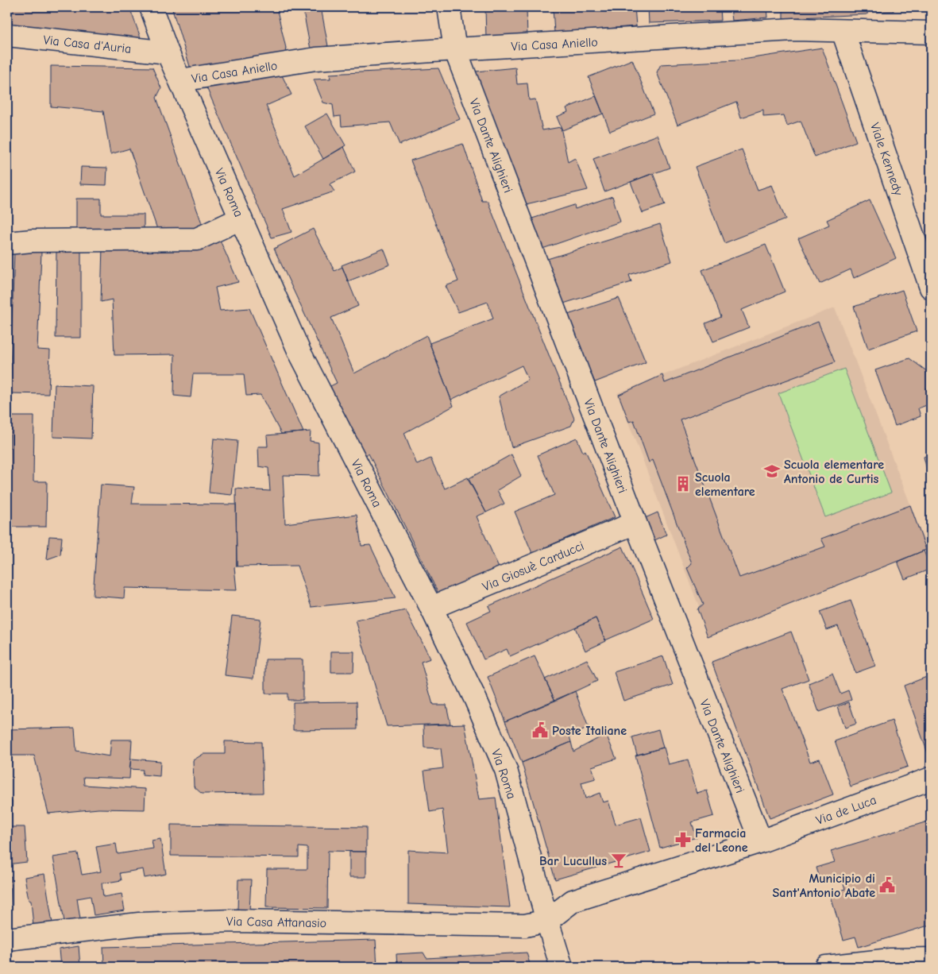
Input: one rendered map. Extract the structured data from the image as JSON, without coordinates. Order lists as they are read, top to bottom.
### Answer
{
  "streets": {
    "street": [
      "Via Casa d'Auria",
      "Via Casa Aniello",
      "Via Dante Alighieri",
      "Viale Kennedy",
      "Via Roma",
      "Via Giosuè Carducci",
      "Via de Luca",
      "Via Casa Attanasio"
    ]
  },
  "crossings": [
    ["Via Casa d'Auria", "Via Roma"],
    ["Via Casa Aniello", "Via Dante Alighieri"],
    ["Via Casa Aniello", "Viale Kennedy"],
    ["Via Casa Aniello", "Via Roma"],
    ["Via Dante Alighieri", "Via Giosuè Carducci"],
    ["Via Dante Alighieri", "Via de Luca"],
    ["Via Roma", "Via Giosuè Carducci"],
    ["Via Roma", "Via de Luca"],
    ["Via Roma", "Via Casa Attanasio"],
    ["Via de Luca", "Via Casa Attanasio"]
  ],
  "places": {
    "school or university": ["Scuola elementare Antonio de Curtis"],
    "building": ["Scuola elementare"],
    "public building": ["Poste Italiane", "Municipio di Sant'Antonio Abate"],
    "pharmacy": ["Farmacia del Leone"],
    "bar": ["Bar Lucullus"]
  }
}
